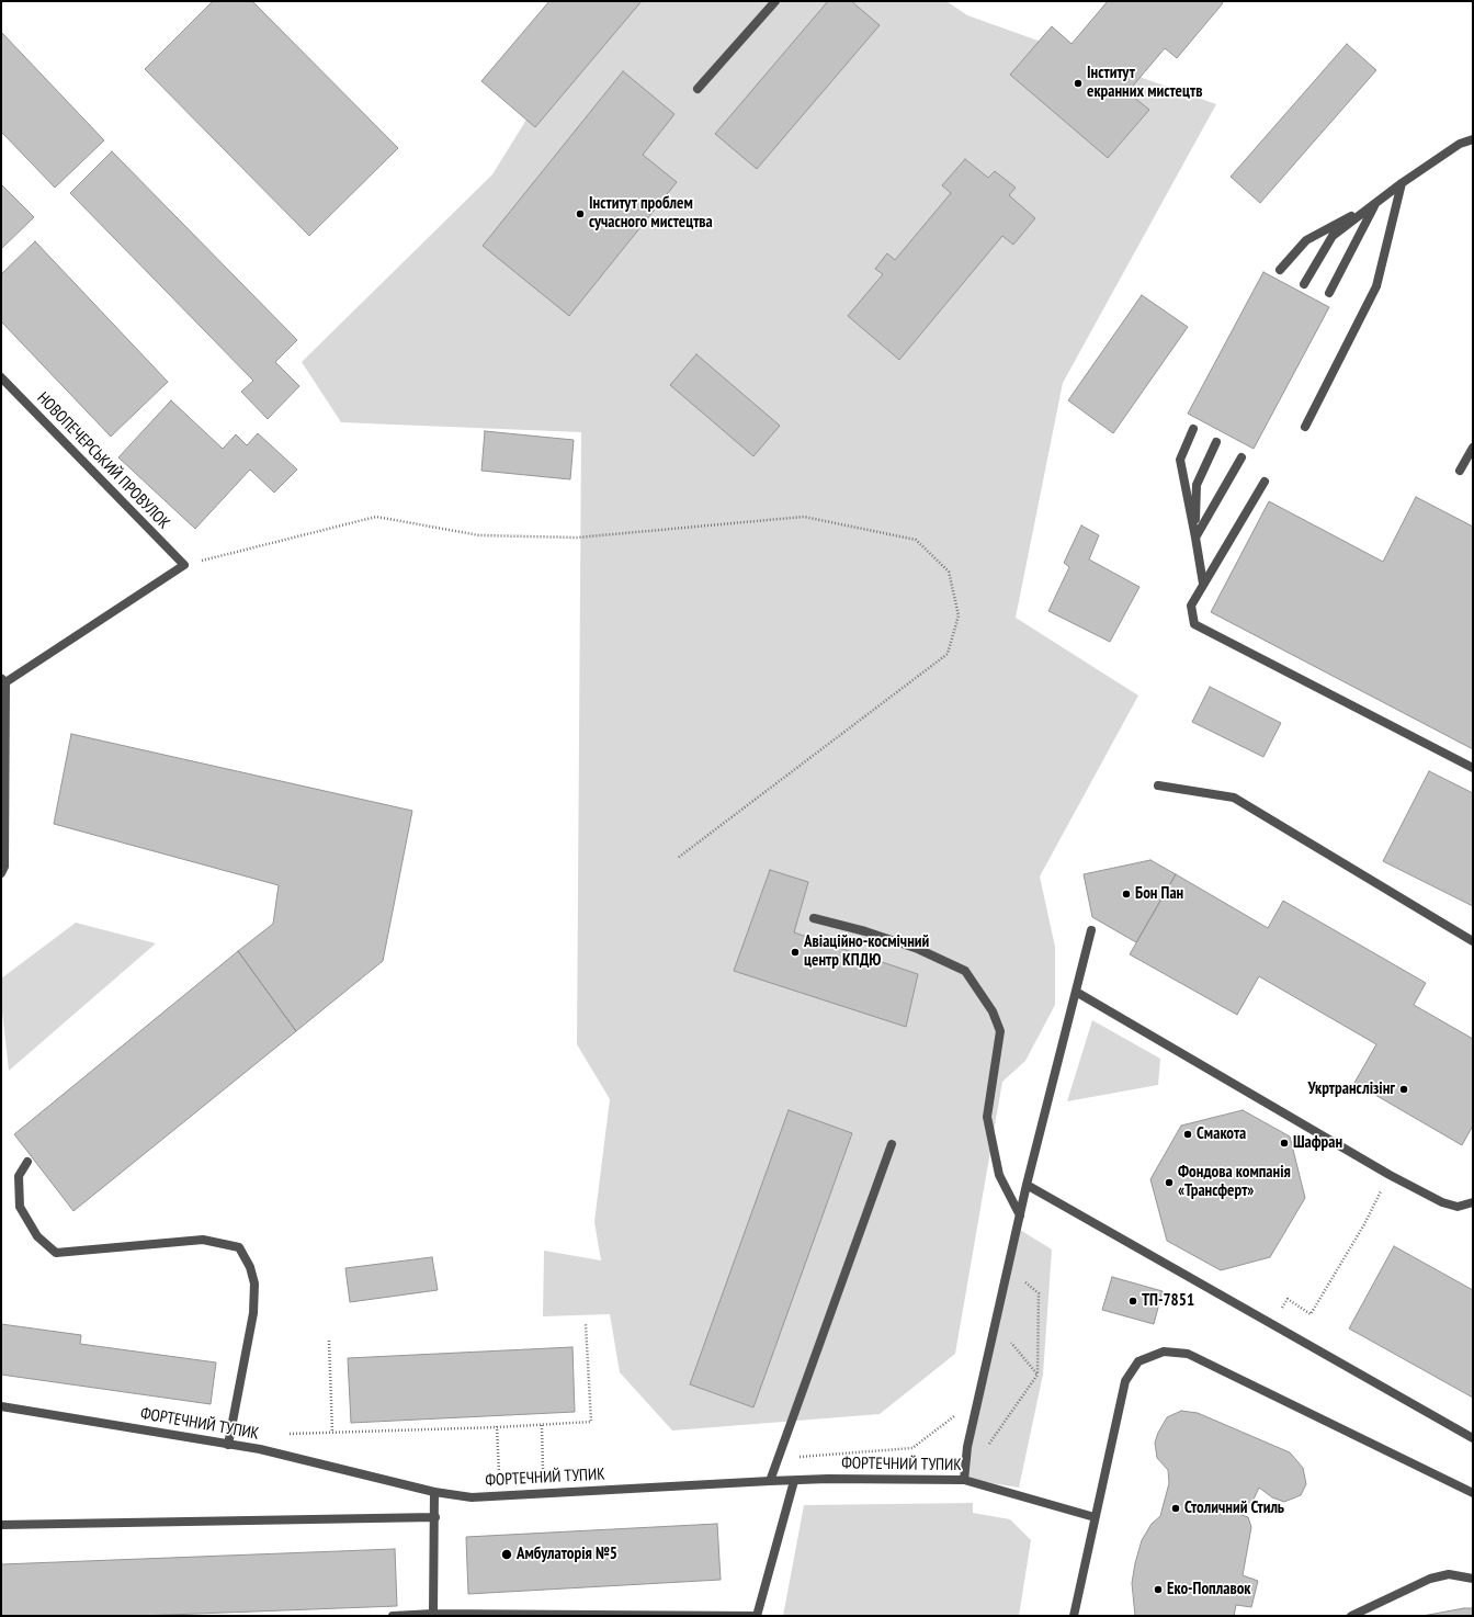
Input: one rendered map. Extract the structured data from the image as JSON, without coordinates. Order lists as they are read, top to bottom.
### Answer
{
  "streets": {
    "street": ["НОВОПЕЧЕРСЬКИЙ ПРОВУЛОК", "ФОРТЕЧНИЙ ТУПИК"]
  },
  "places": [
    "Інститут екранних мистецтв",
    "Інститут проблем сучасного мистецтва",
    "Бон Пан",
    "Авіаційно-космічний центр КПДЮ",
    "Укртранслізінг",
    "Смакота",
    "Шафран",
    "Фондова компанія «Трансферт»",
    "ТП-7851",
    "Столичний Стиль",
    "Амбулаторія №5",
    "Еко-Поплавок"
  ]
}
